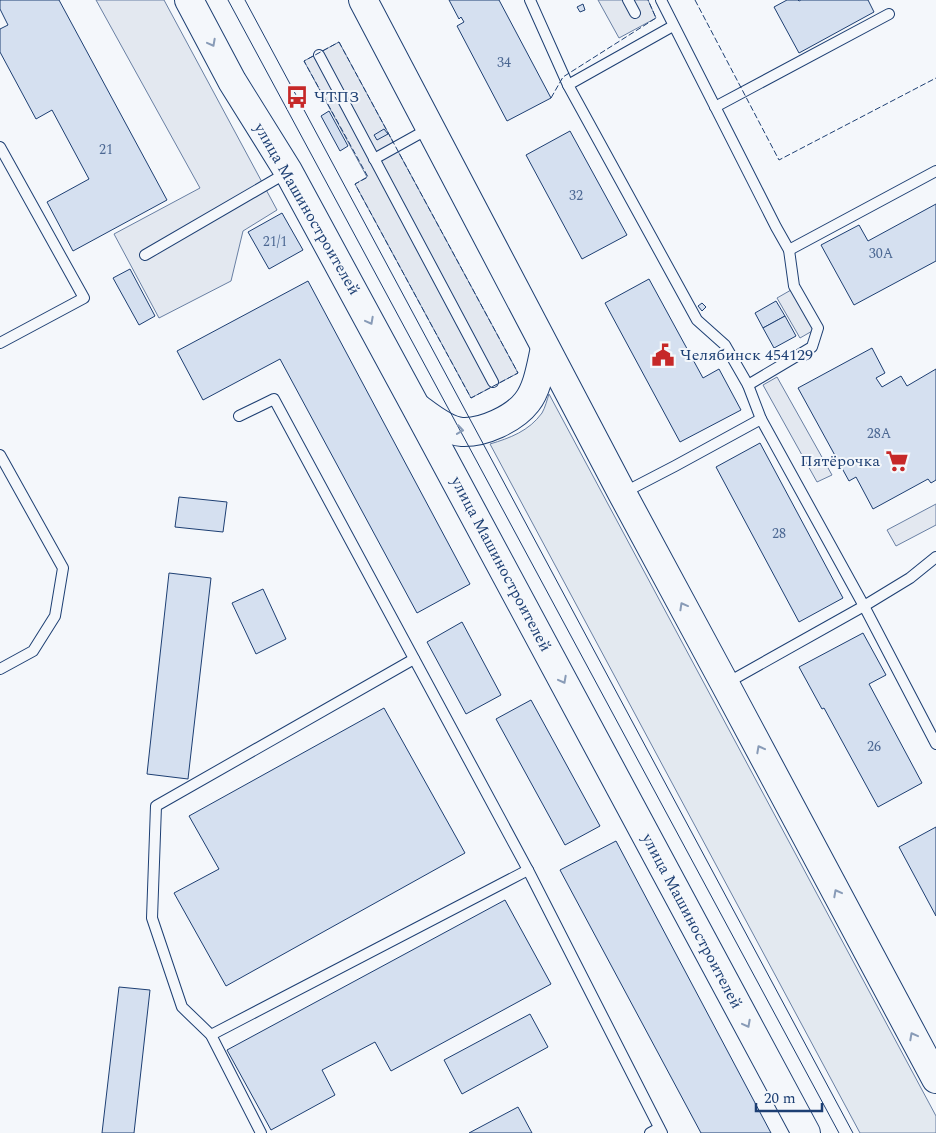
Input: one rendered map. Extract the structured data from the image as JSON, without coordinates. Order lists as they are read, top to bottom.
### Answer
{
  "streets": {
    "main road": ["улица Машиностроителей"]
  },
  "places": {
    "bus stop": ["ЧТПЗ"],
    "public building": ["Челябинск 454129"],
    "supermarket": ["Пятёрочка"]
  },
  "house_numbers": [
    "34",
    "21",
    "32",
    "21/1",
    "30А",
    "28А",
    "28",
    "26"
  ],
  "scale_bar": "20 m"
}
